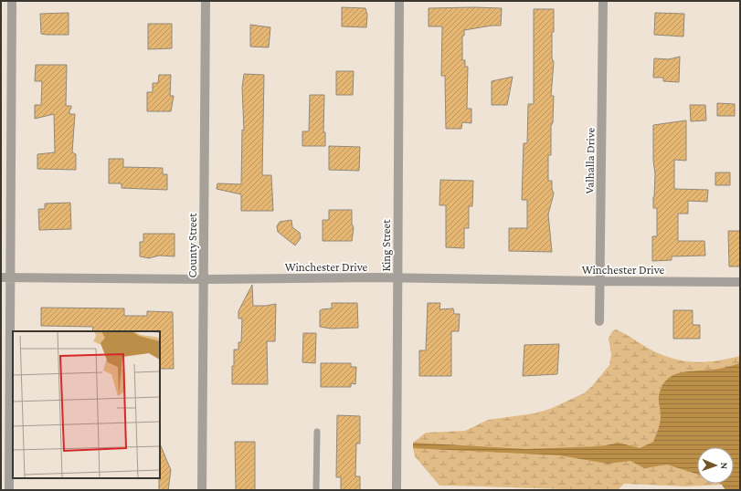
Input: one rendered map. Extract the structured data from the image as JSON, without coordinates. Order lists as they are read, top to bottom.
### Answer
{
  "streets": {
    "street": [
      "Valhalla Drive",
      "County Street",
      "King Street",
      "Winchester Drive"
    ]
  },
  "crossings": [
    ["Valhalla Drive", "Winchester Drive"],
    ["County Street", "Winchester Drive"],
    ["King Street", "Winchester Drive"]
  ],
  "north": "right"
}
